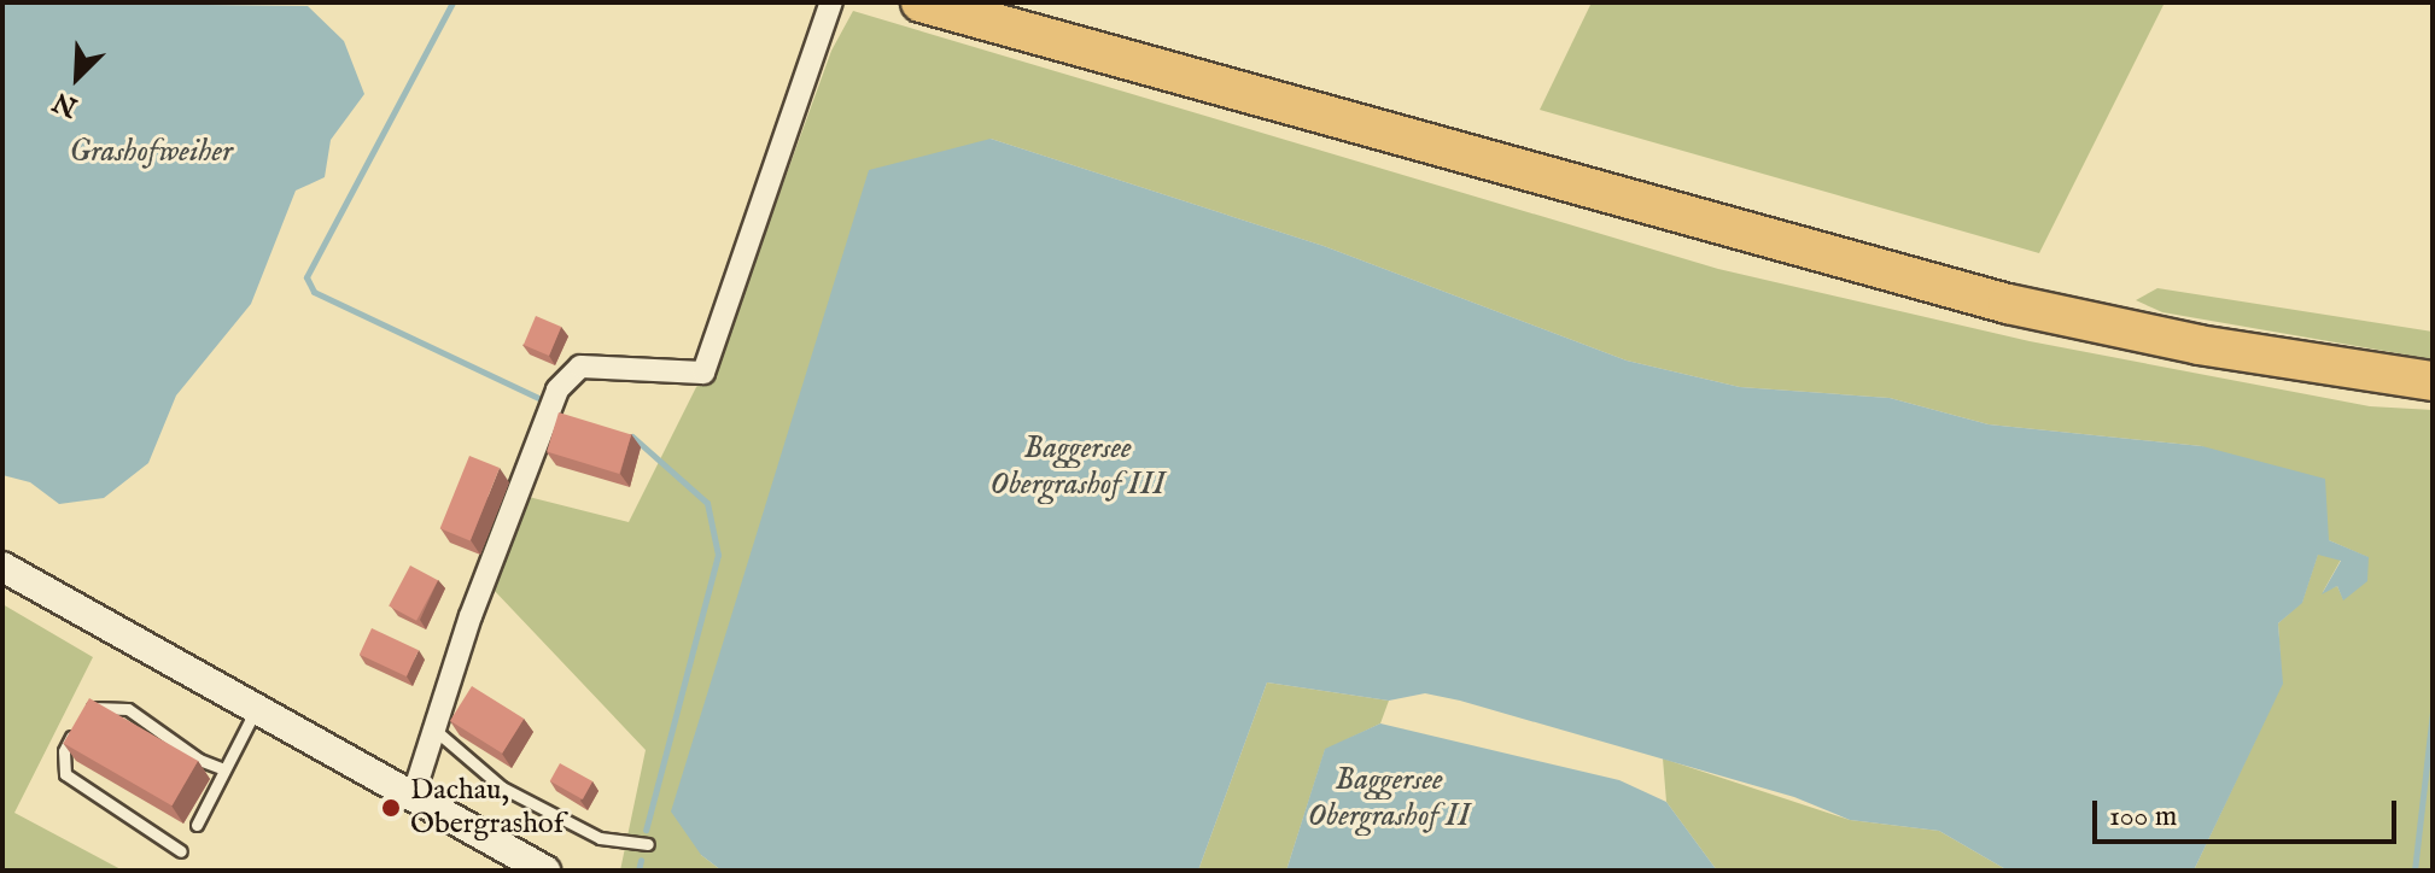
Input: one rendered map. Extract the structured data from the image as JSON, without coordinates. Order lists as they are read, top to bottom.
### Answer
{
  "water": ["Grashofweiher", "Baggersee Obergrashof III", "Baggersee Obergrashof II"],
  "places": ["Dachau, Obergrashof"],
  "scale_bar": "100 m",
  "north": "bottom left"
}
